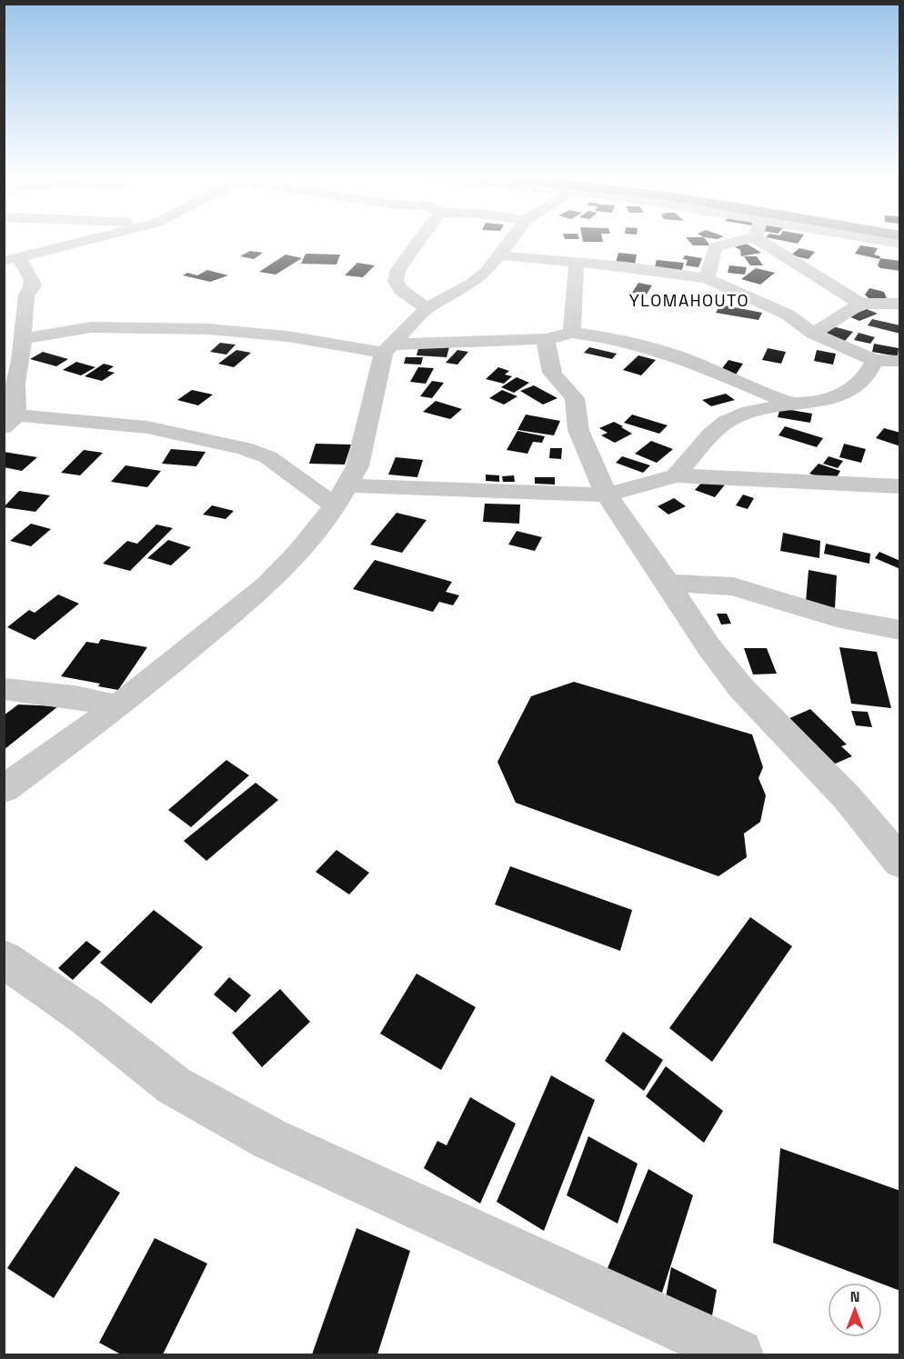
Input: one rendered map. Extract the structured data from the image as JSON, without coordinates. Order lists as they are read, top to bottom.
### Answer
{
  "districts": ["YLOMAHOUTO"],
  "north": "top"
}
